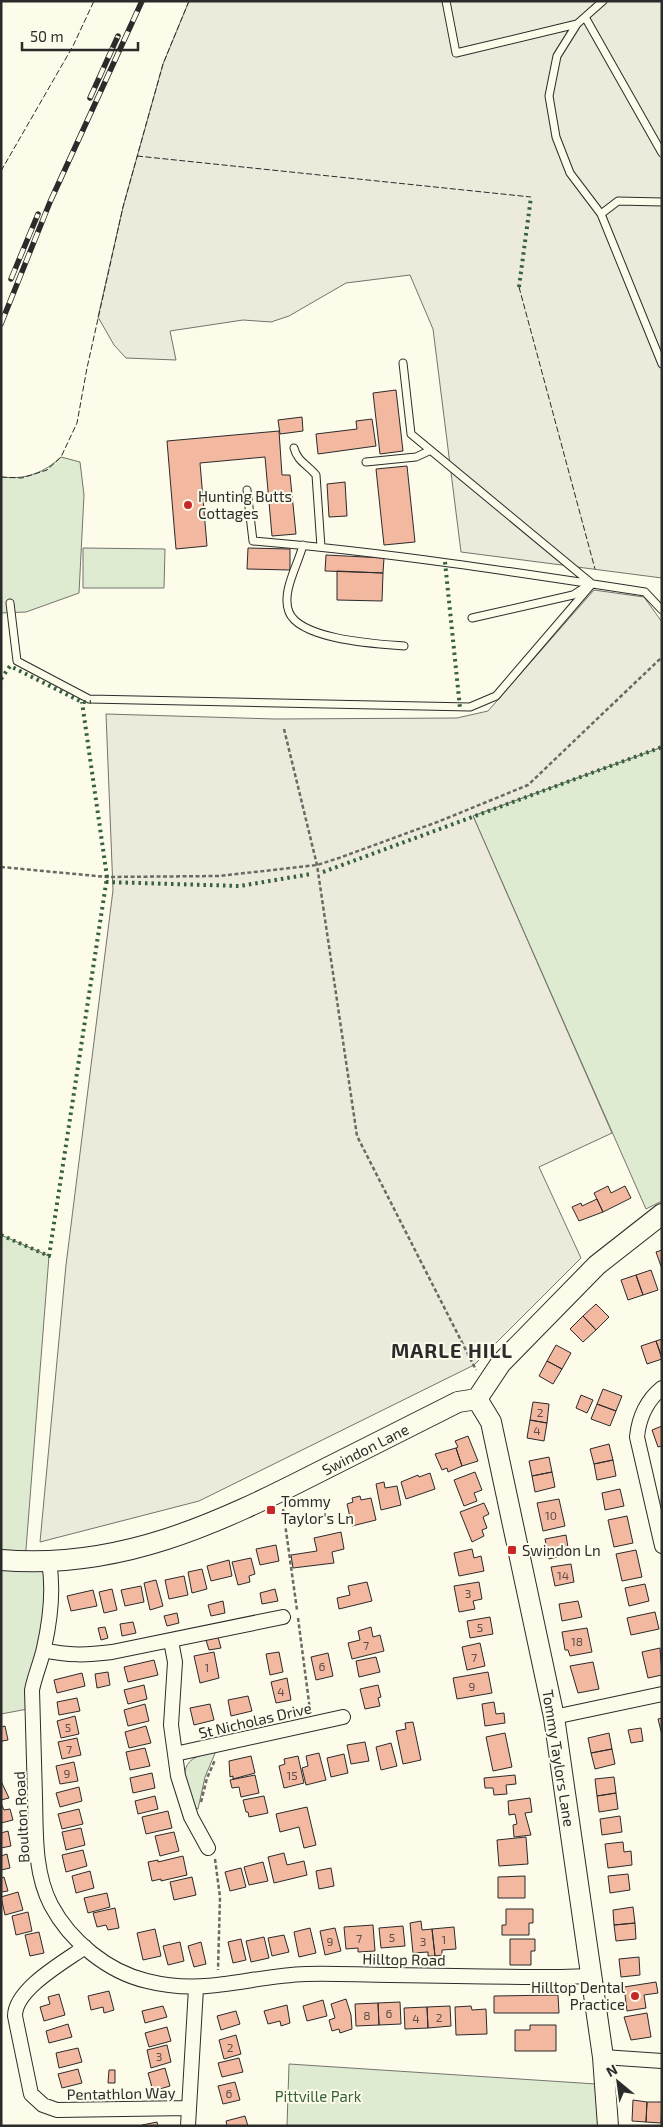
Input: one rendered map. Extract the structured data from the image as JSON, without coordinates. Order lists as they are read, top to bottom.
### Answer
{
  "streets": {
    "street": [
      "Swindon Lane",
      "St Nicholas Drive",
      "Tommy Taylors Lane",
      "Boulton Road",
      "Hilltop Road",
      "Pentathlon Way"
    ]
  },
  "crossings": [
    ["Swindon Lane", "Tommy Taylors Lane"],
    ["Swindon Lane", "Boulton Road"],
    ["Tommy Taylors Lane", "Hilltop Road"],
    ["Boulton Road", "Hilltop Road"],
    ["Boulton Road", "Pentathlon Way"]
  ],
  "districts": ["MARLE HILL"],
  "parks": ["Pittville Park"],
  "places": {
    "other": ["Hunting Butts Cottages", "Hilltop Dental Practice"],
    "transit": ["Tommy Taylor's Ln", "Swindon Ln"]
  },
  "house_numbers": [
    "2",
    "4",
    "10",
    "14",
    "3",
    "5",
    "18",
    "7",
    "7",
    "6",
    "1",
    "9",
    "4",
    "5",
    "7",
    "9",
    "15",
    "5",
    "7",
    "1",
    "9",
    "3",
    "6",
    "8",
    "2",
    "4",
    "2",
    "3",
    "6"
  ],
  "scale_bar": "50 m",
  "north": "top left"
}
